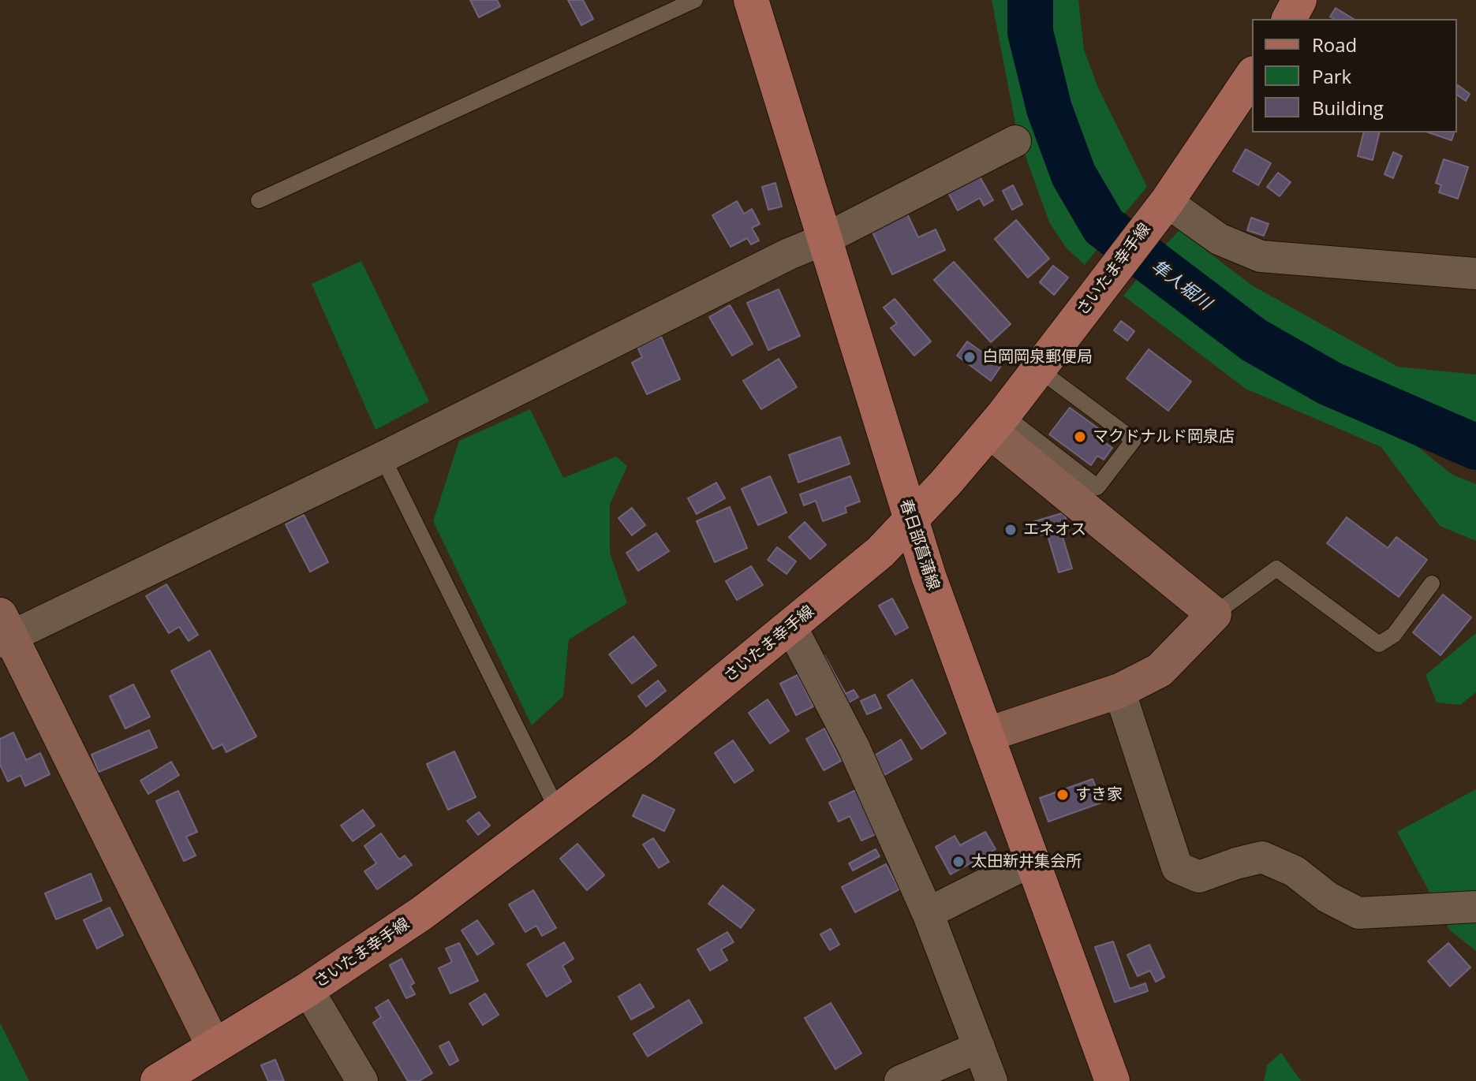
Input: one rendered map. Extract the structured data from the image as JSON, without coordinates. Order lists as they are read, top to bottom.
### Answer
{
  "streets": {
    "main road": ["さいたま幸手線", "春日部菖蒲線"]
  },
  "crossings": [
    ["さいたま幸手線", "春日部菖蒲線"]
  ],
  "water": ["隼人堀川"],
  "places": [
    "白岡岡泉郵便局",
    "マクドナルド岡泉店",
    "エネオス",
    "すき家",
    "太田新井集会所"
  ],
  "legend": ["Road", "Park", "Building"]
}
